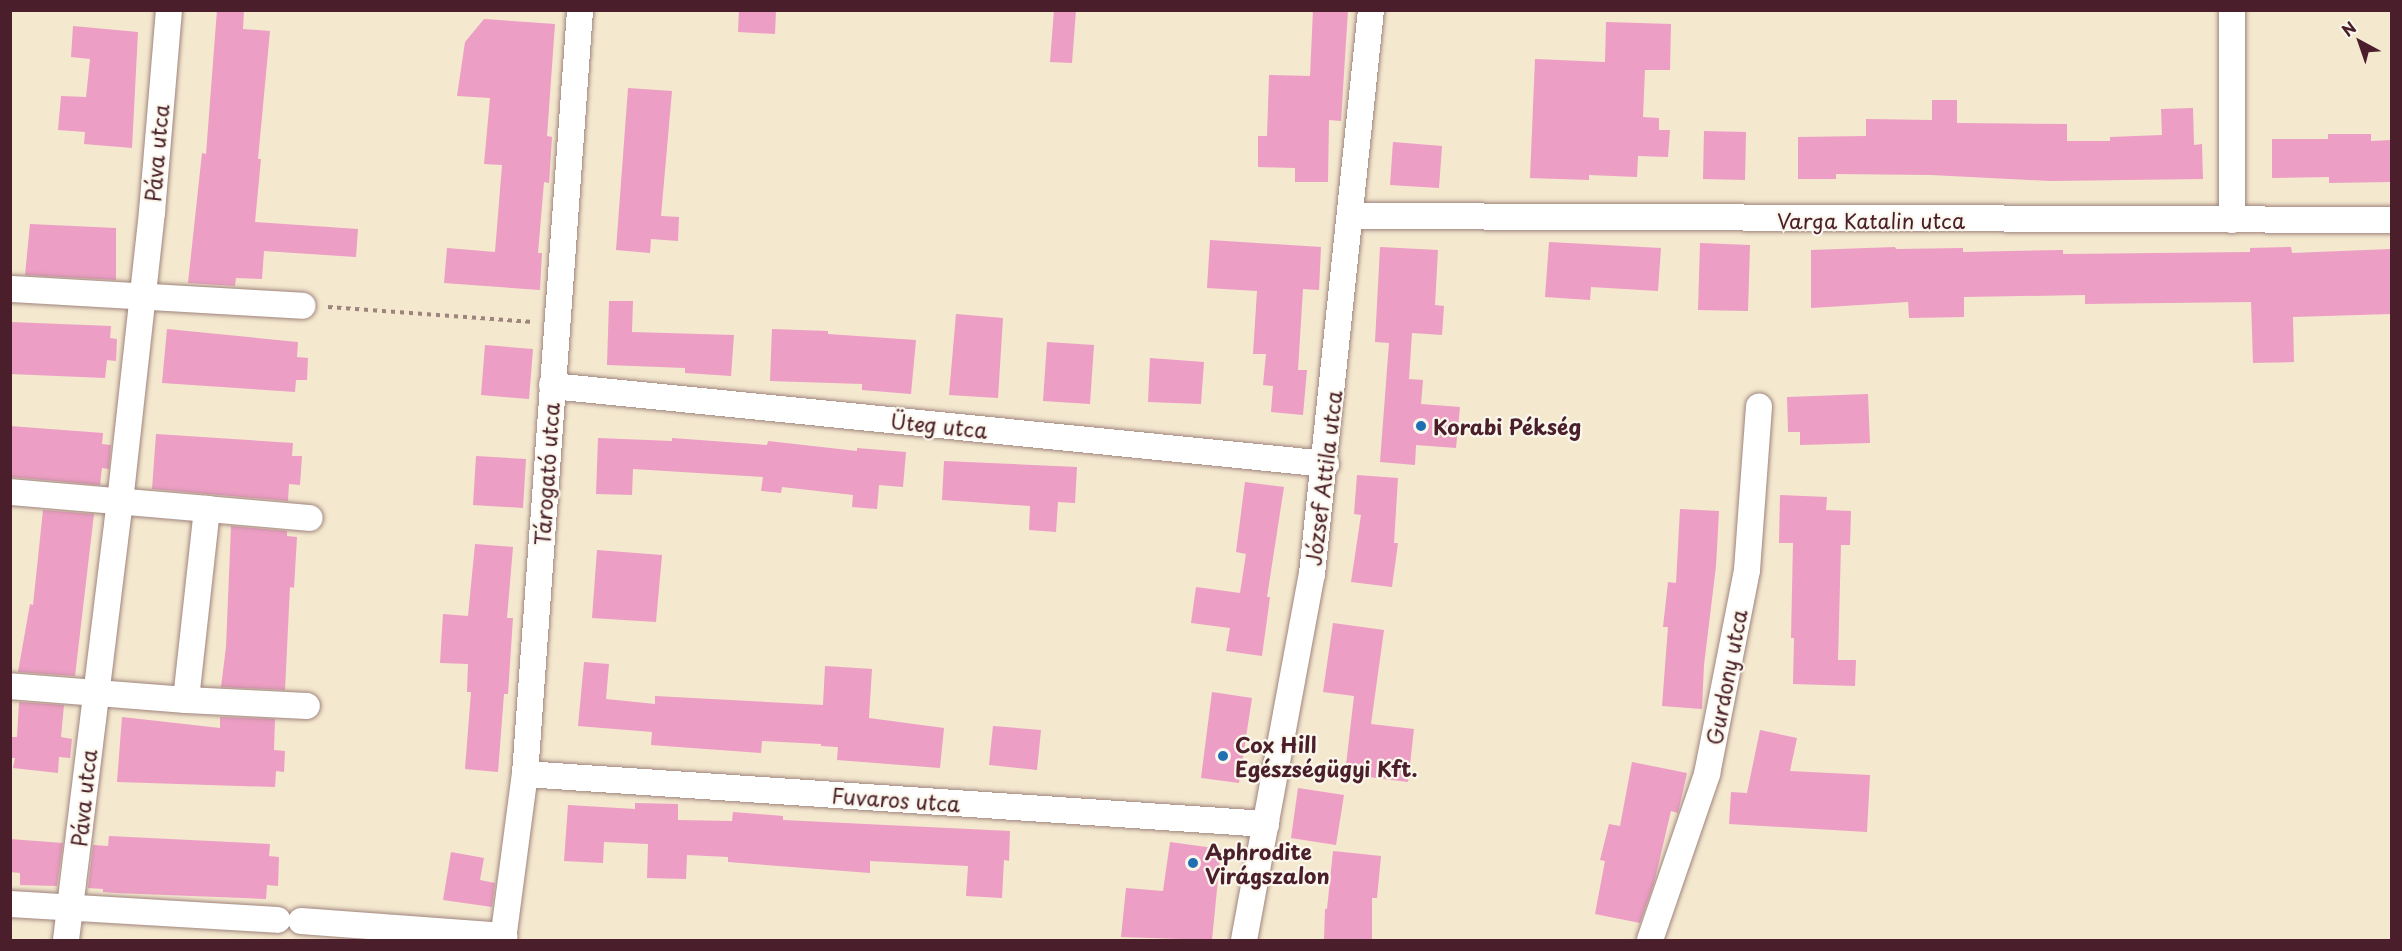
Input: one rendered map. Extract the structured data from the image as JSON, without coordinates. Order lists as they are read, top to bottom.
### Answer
{
  "streets": {
    "street": [
      "Páva utca",
      "Varga Katalin utca",
      "Üteg utca",
      "Tárogató utca",
      "József Attila utca",
      "Gurdony utca",
      "Fuvaros utca"
    ]
  },
  "crossings": [
    ["Páva utca", "Tárogató utca"],
    ["Varga Katalin utca", "József Attila utca"],
    ["Üteg utca", "Tárogató utca"],
    ["Üteg utca", "József Attila utca"],
    ["Tárogató utca", "Fuvaros utca"],
    ["József Attila utca", "Fuvaros utca"]
  ],
  "places": ["Korabi Pékség", "Cox Hill Egészségügyi Kft.", "Aphrodite Virágszalon"],
  "north": "top left"
}
